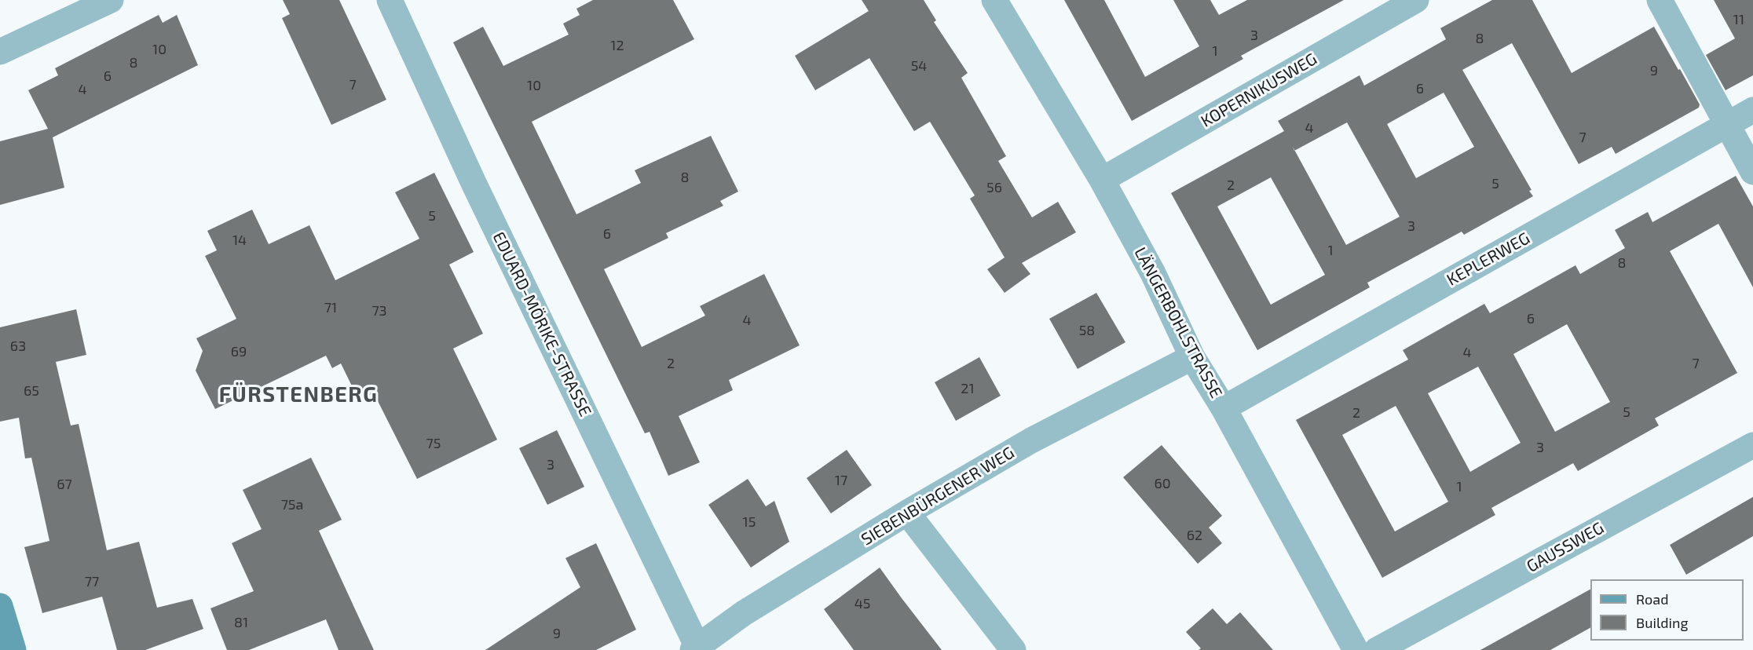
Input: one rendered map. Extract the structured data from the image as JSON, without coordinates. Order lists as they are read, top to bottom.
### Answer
{
  "streets": {
    "street": [
      "KOPERNIKUSWEG",
      "KEPLERWEG",
      "LÄNGERBOHLSTRASSE",
      "EDUARD-MÖRIKE-STRASSE",
      "SIEBENBÜRGENER WEG",
      "GAUSSWEG"
    ]
  },
  "crossings": [
    ["KOPERNIKUSWEG", "LÄNGERBOHLSTRASSE"],
    ["KEPLERWEG", "LÄNGERBOHLSTRASSE"],
    ["LÄNGERBOHLSTRASSE", "SIEBENBÜRGENER WEG"],
    ["EDUARD-MÖRIKE-STRASSE", "SIEBENBÜRGENER WEG"]
  ],
  "districts": ["FÜRSTENBERG"],
  "house_numbers": [
    "11",
    "3",
    "8",
    "12",
    "10",
    "1",
    "8",
    "54",
    "9",
    "6",
    "7",
    "10",
    "6",
    "4",
    "4",
    "7",
    "8",
    "5",
    "2",
    "56",
    "5",
    "3",
    "6",
    "14",
    "1",
    "8",
    "71",
    "73",
    "6",
    "4",
    "58",
    "63",
    "69",
    "4",
    "2",
    "7",
    "21",
    "65",
    "5",
    "2",
    "75",
    "3",
    "3",
    "17",
    "60",
    "67",
    "1",
    "75a",
    "15",
    "62",
    "77",
    "45",
    "81",
    "9"
  ],
  "legend": ["Road", "Building"]
}
